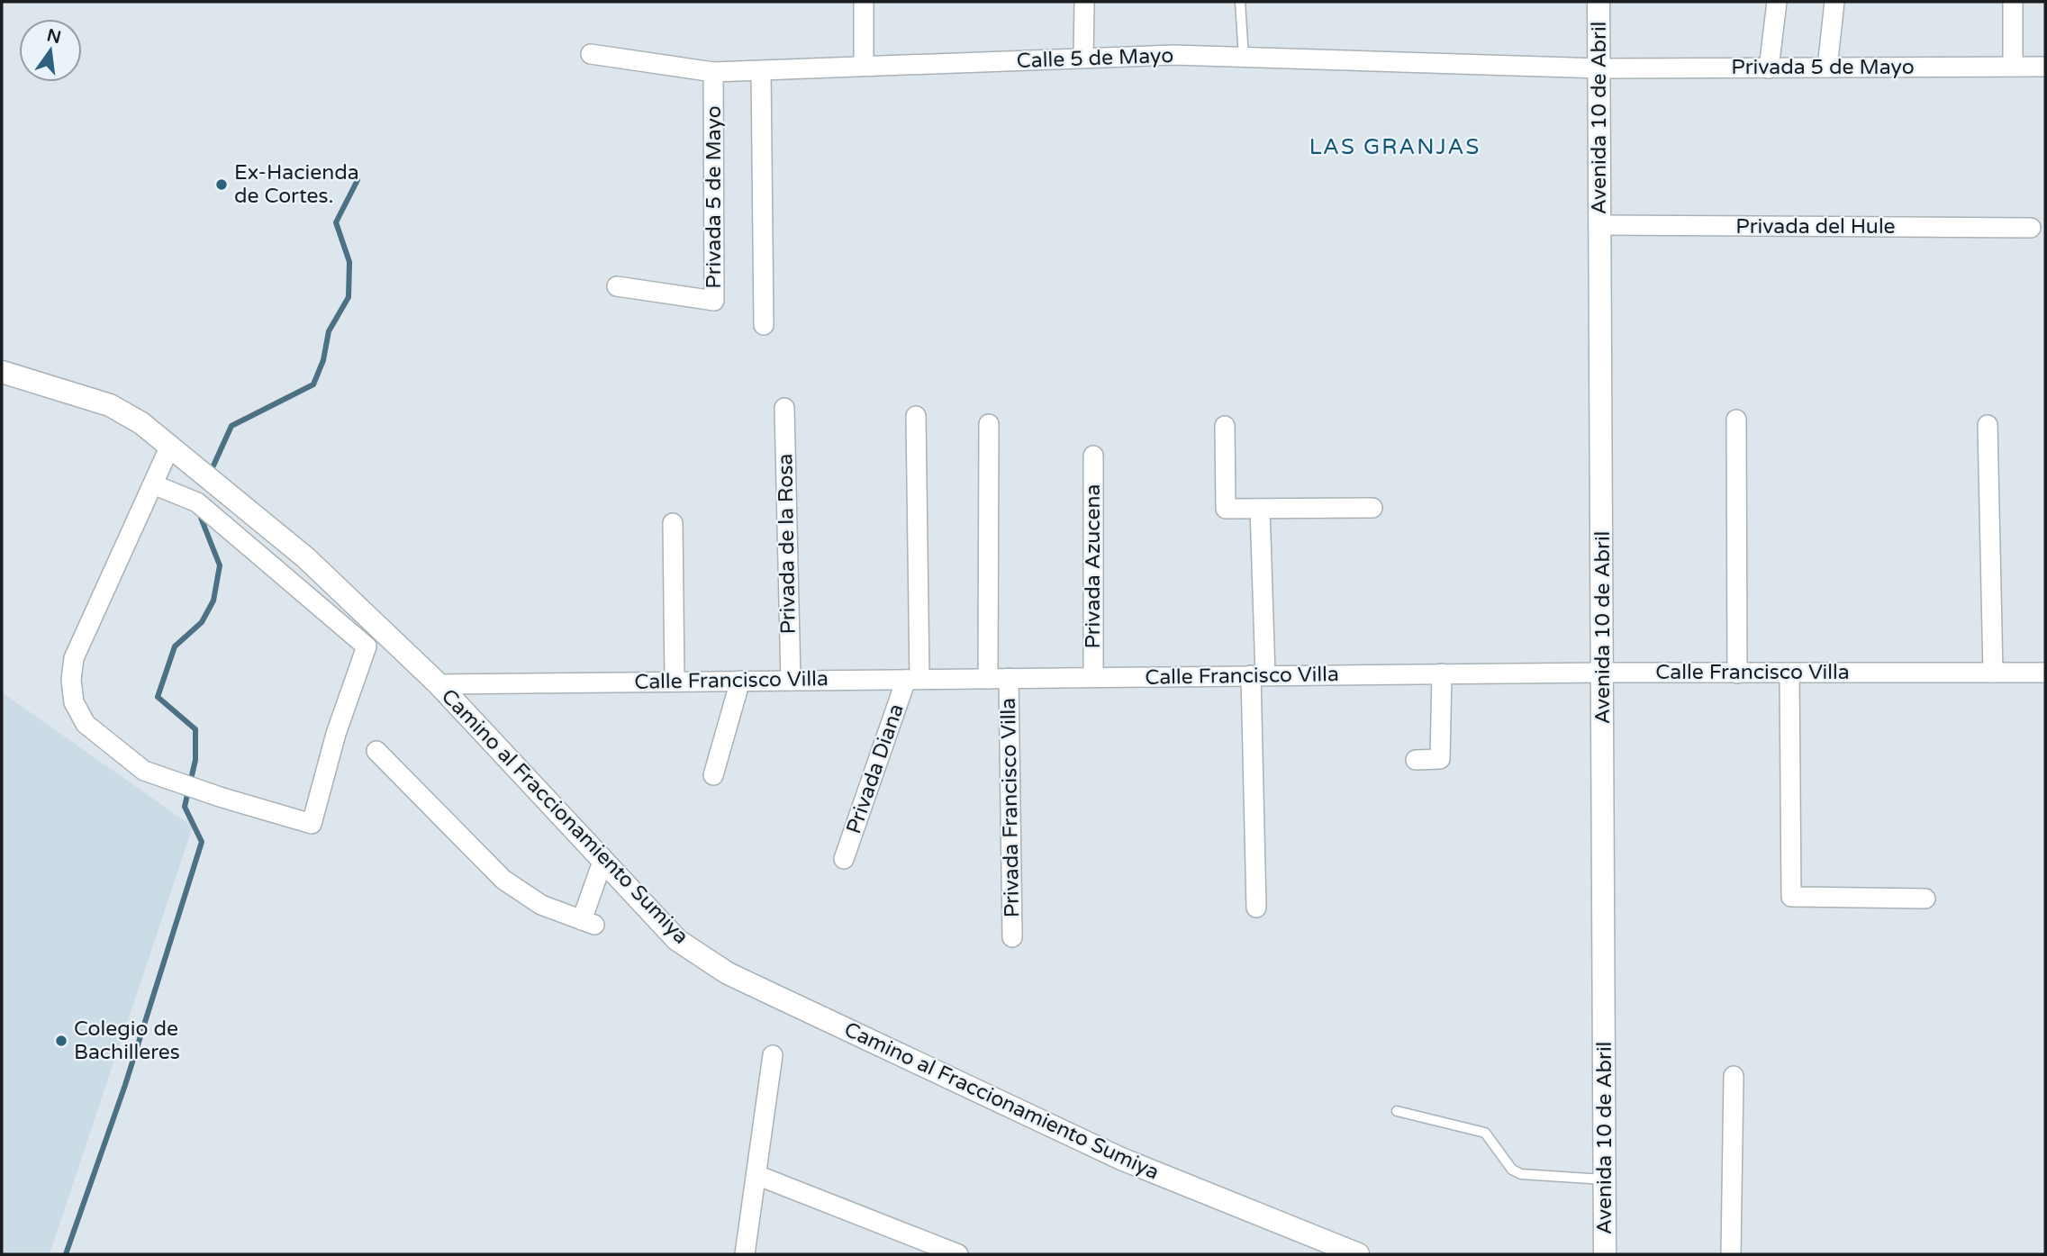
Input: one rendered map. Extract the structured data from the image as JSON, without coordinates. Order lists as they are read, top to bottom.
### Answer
{
  "streets": {
    "street": [
      "Calle 5 de Mayo",
      "Privada 5 de Mayo",
      "Avenida 10 de Abril",
      "Privada del Hule",
      "Privada de la Rosa",
      "Privada Azucena",
      "Calle Francisco Villa",
      "Privada Diana",
      "Privada Francisco Villa",
      "Camino al Fraccionamiento Sumiya"
    ]
  },
  "crossings": [
    ["Calle 5 de Mayo", "Privada 5 de Mayo"],
    ["Calle 5 de Mayo", "Avenida 10 de Abril"],
    ["Privada 5 de Mayo", "Avenida 10 de Abril"],
    ["Avenida 10 de Abril", "Privada del Hule"],
    ["Avenida 10 de Abril", "Calle Francisco Villa"],
    ["Privada de la Rosa", "Calle Francisco Villa"],
    ["Privada Azucena", "Calle Francisco Villa"],
    ["Calle Francisco Villa", "Privada Diana"],
    ["Calle Francisco Villa", "Privada Francisco Villa"],
    ["Calle Francisco Villa", "Camino al Fraccionamiento Sumiya"]
  ],
  "districts": ["LAS GRANJAS"],
  "places": ["Ex-Hacienda de Cortes.", "Colegio de Bachilleres"],
  "north": "top"
}
